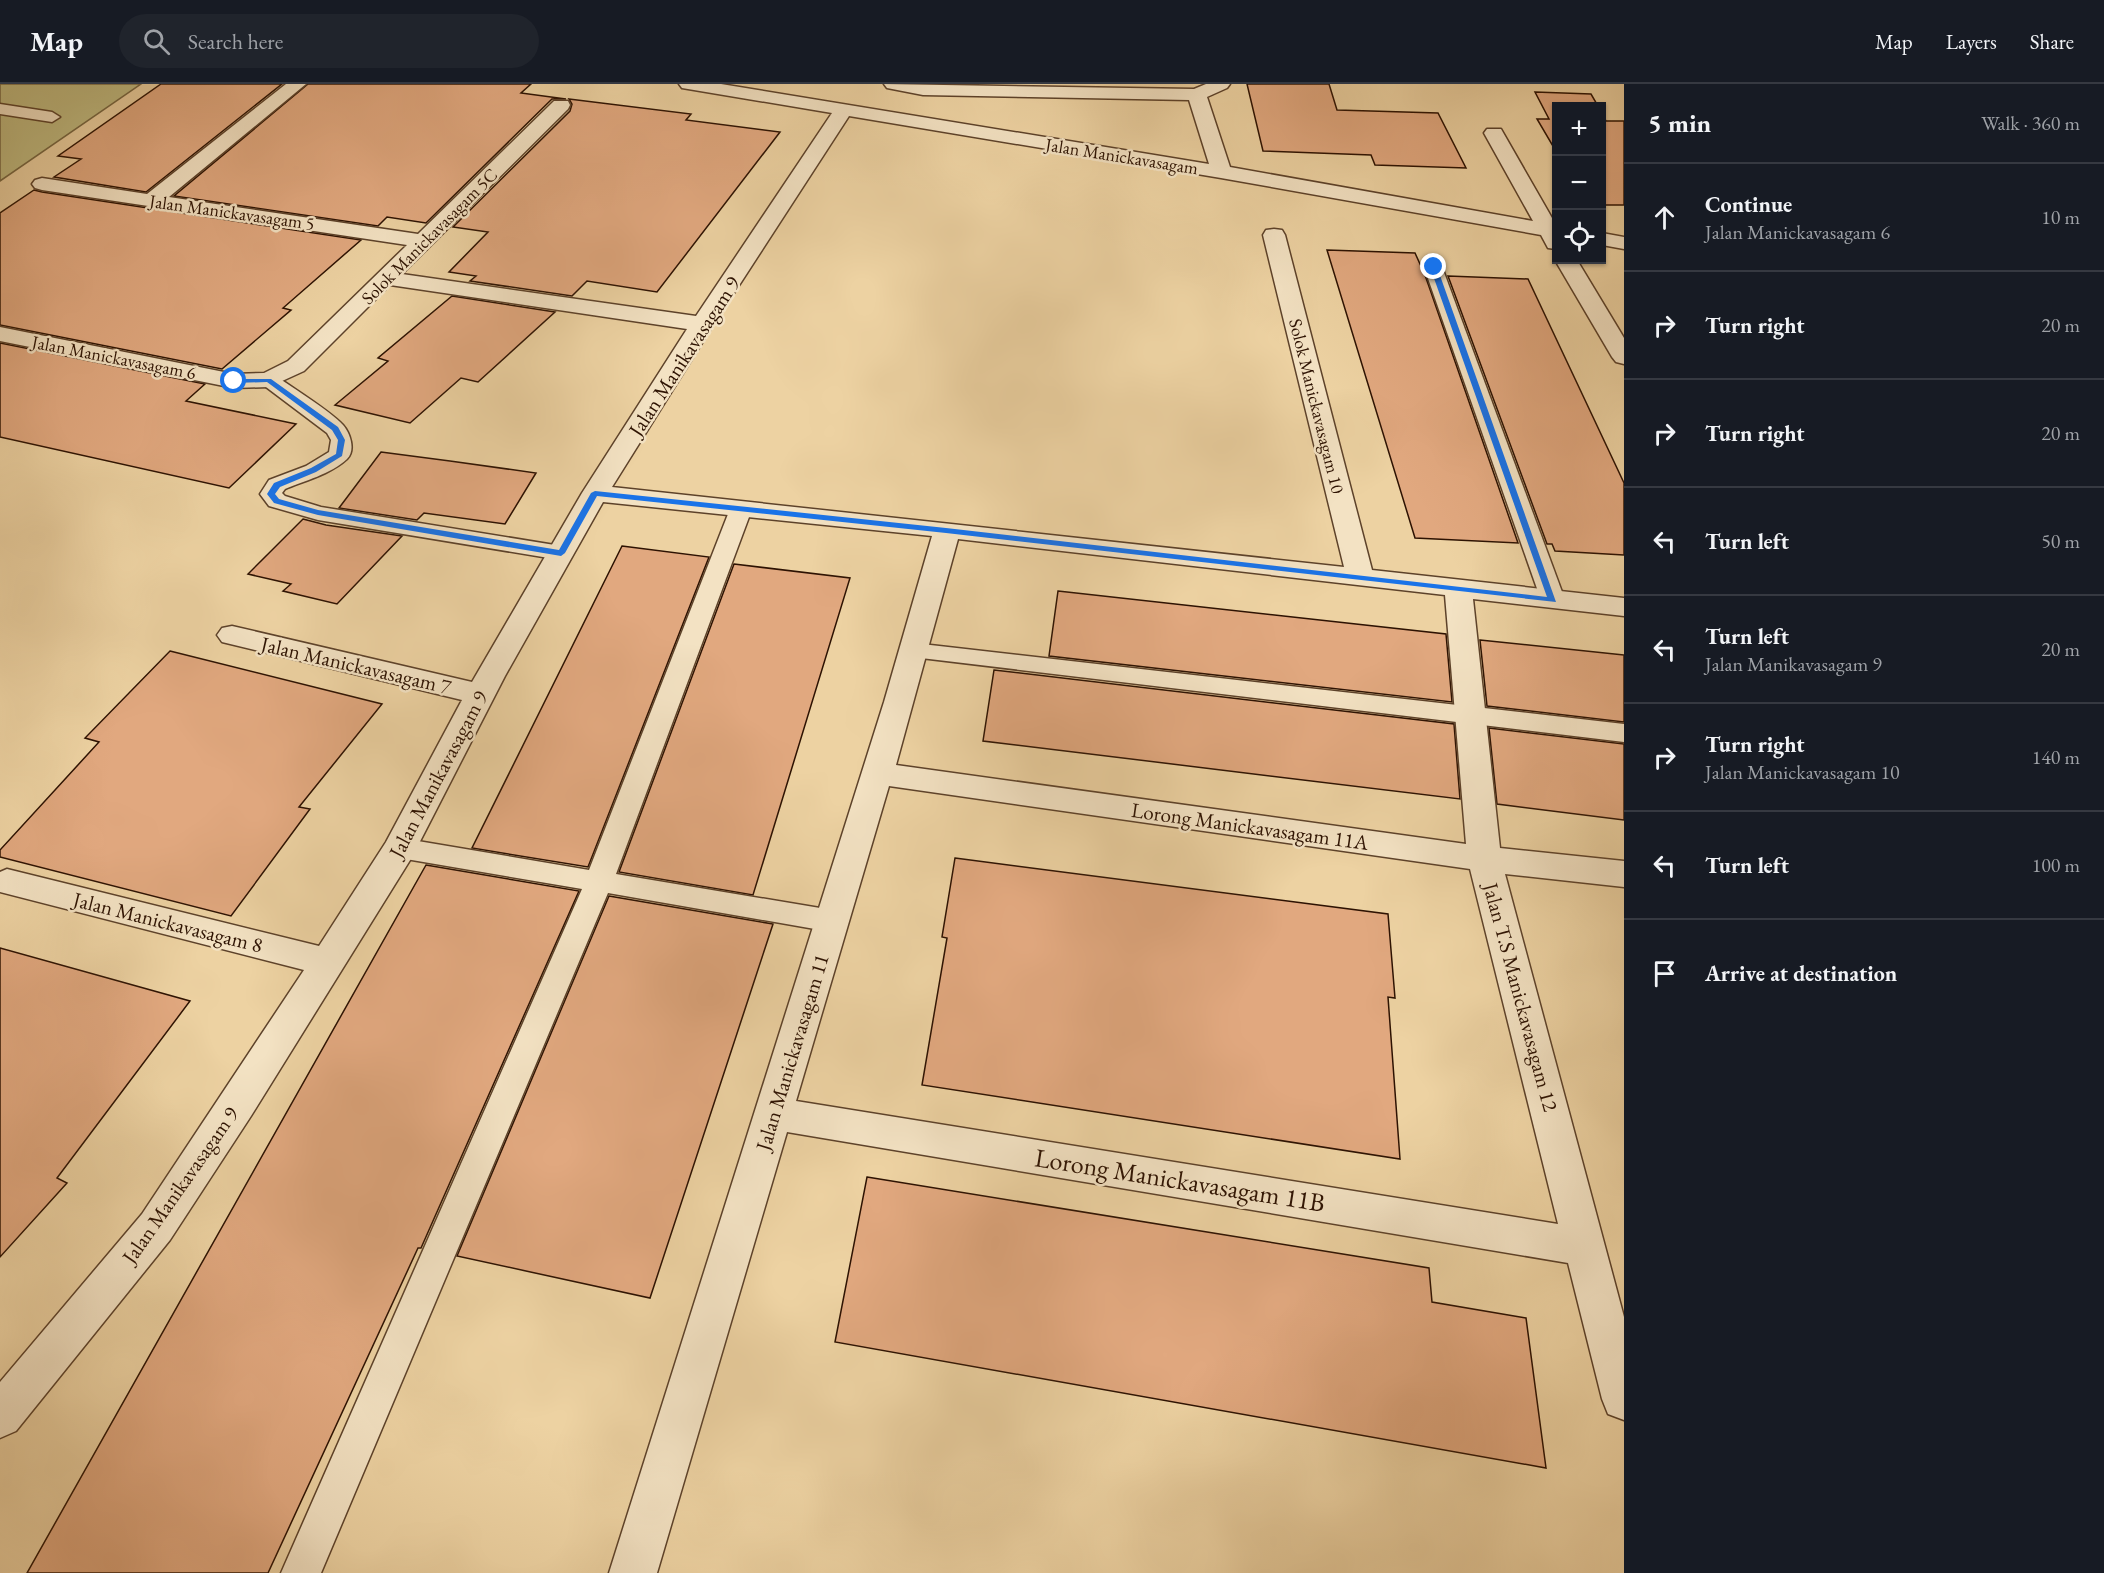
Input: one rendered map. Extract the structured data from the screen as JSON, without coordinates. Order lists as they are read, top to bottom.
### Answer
{
  "streets": {
    "street": [
      "Jalan Manickavasagam",
      "Jalan Manickavasagam 5",
      "Solok Manickavasagam 5C",
      "Jalan Manikavasagam 9",
      "Jalan Manickavasagam 6",
      "Solok Manickavasagam 10",
      "Jalan Manickavasagam 7",
      "Lorong Manickavasagam 11A",
      "Jalan Manickavasagam 8",
      "Jalan T.S Manickavasagam 12",
      "Jalan Manickavasagam 11",
      "Lorong Manickavasagam 11B"
    ]
  },
  "crossings": [
    ["Jalan Manickavasagam", "Jalan Manikavasagam 9"],
    ["Jalan Manickavasagam 5", "Solok Manickavasagam 5C"],
    ["Solok Manickavasagam 5C", "Jalan Manickavasagam 6"],
    ["Jalan Manikavasagam 9", "Jalan Manickavasagam 7"],
    ["Jalan Manikavasagam 9", "Jalan Manickavasagam 8"],
    ["Lorong Manickavasagam 11A", "Jalan T.S Manickavasagam 12"],
    ["Lorong Manickavasagam 11A", "Jalan Manickavasagam 11"],
    ["Jalan T.S Manickavasagam 12", "Lorong Manickavasagam 11B"],
    ["Jalan Manickavasagam 11", "Lorong Manickavasagam 11B"]
  ],
  "page": {
    "header": "Map",
    "search": "Search here",
    "nav": ["Map", "Layers", "Share"],
    "heading": ["5 min", "Walk · 360 m"],
    "map_buttons": ["+", "−"],
    "list": [
      ["Continue", "Jalan Manickavasagam 6", "10 m"],
      ["Turn right", "20 m"],
      ["Turn right", "20 m"],
      ["Turn left", "50 m"],
      ["Turn left", "Jalan Manikavasagam 9", "20 m"],
      ["Turn right", "Jalan Manickavasagam 10", "140 m"],
      ["Turn left", "100 m"],
      "Arrive at destination"
    ]
  }
}
